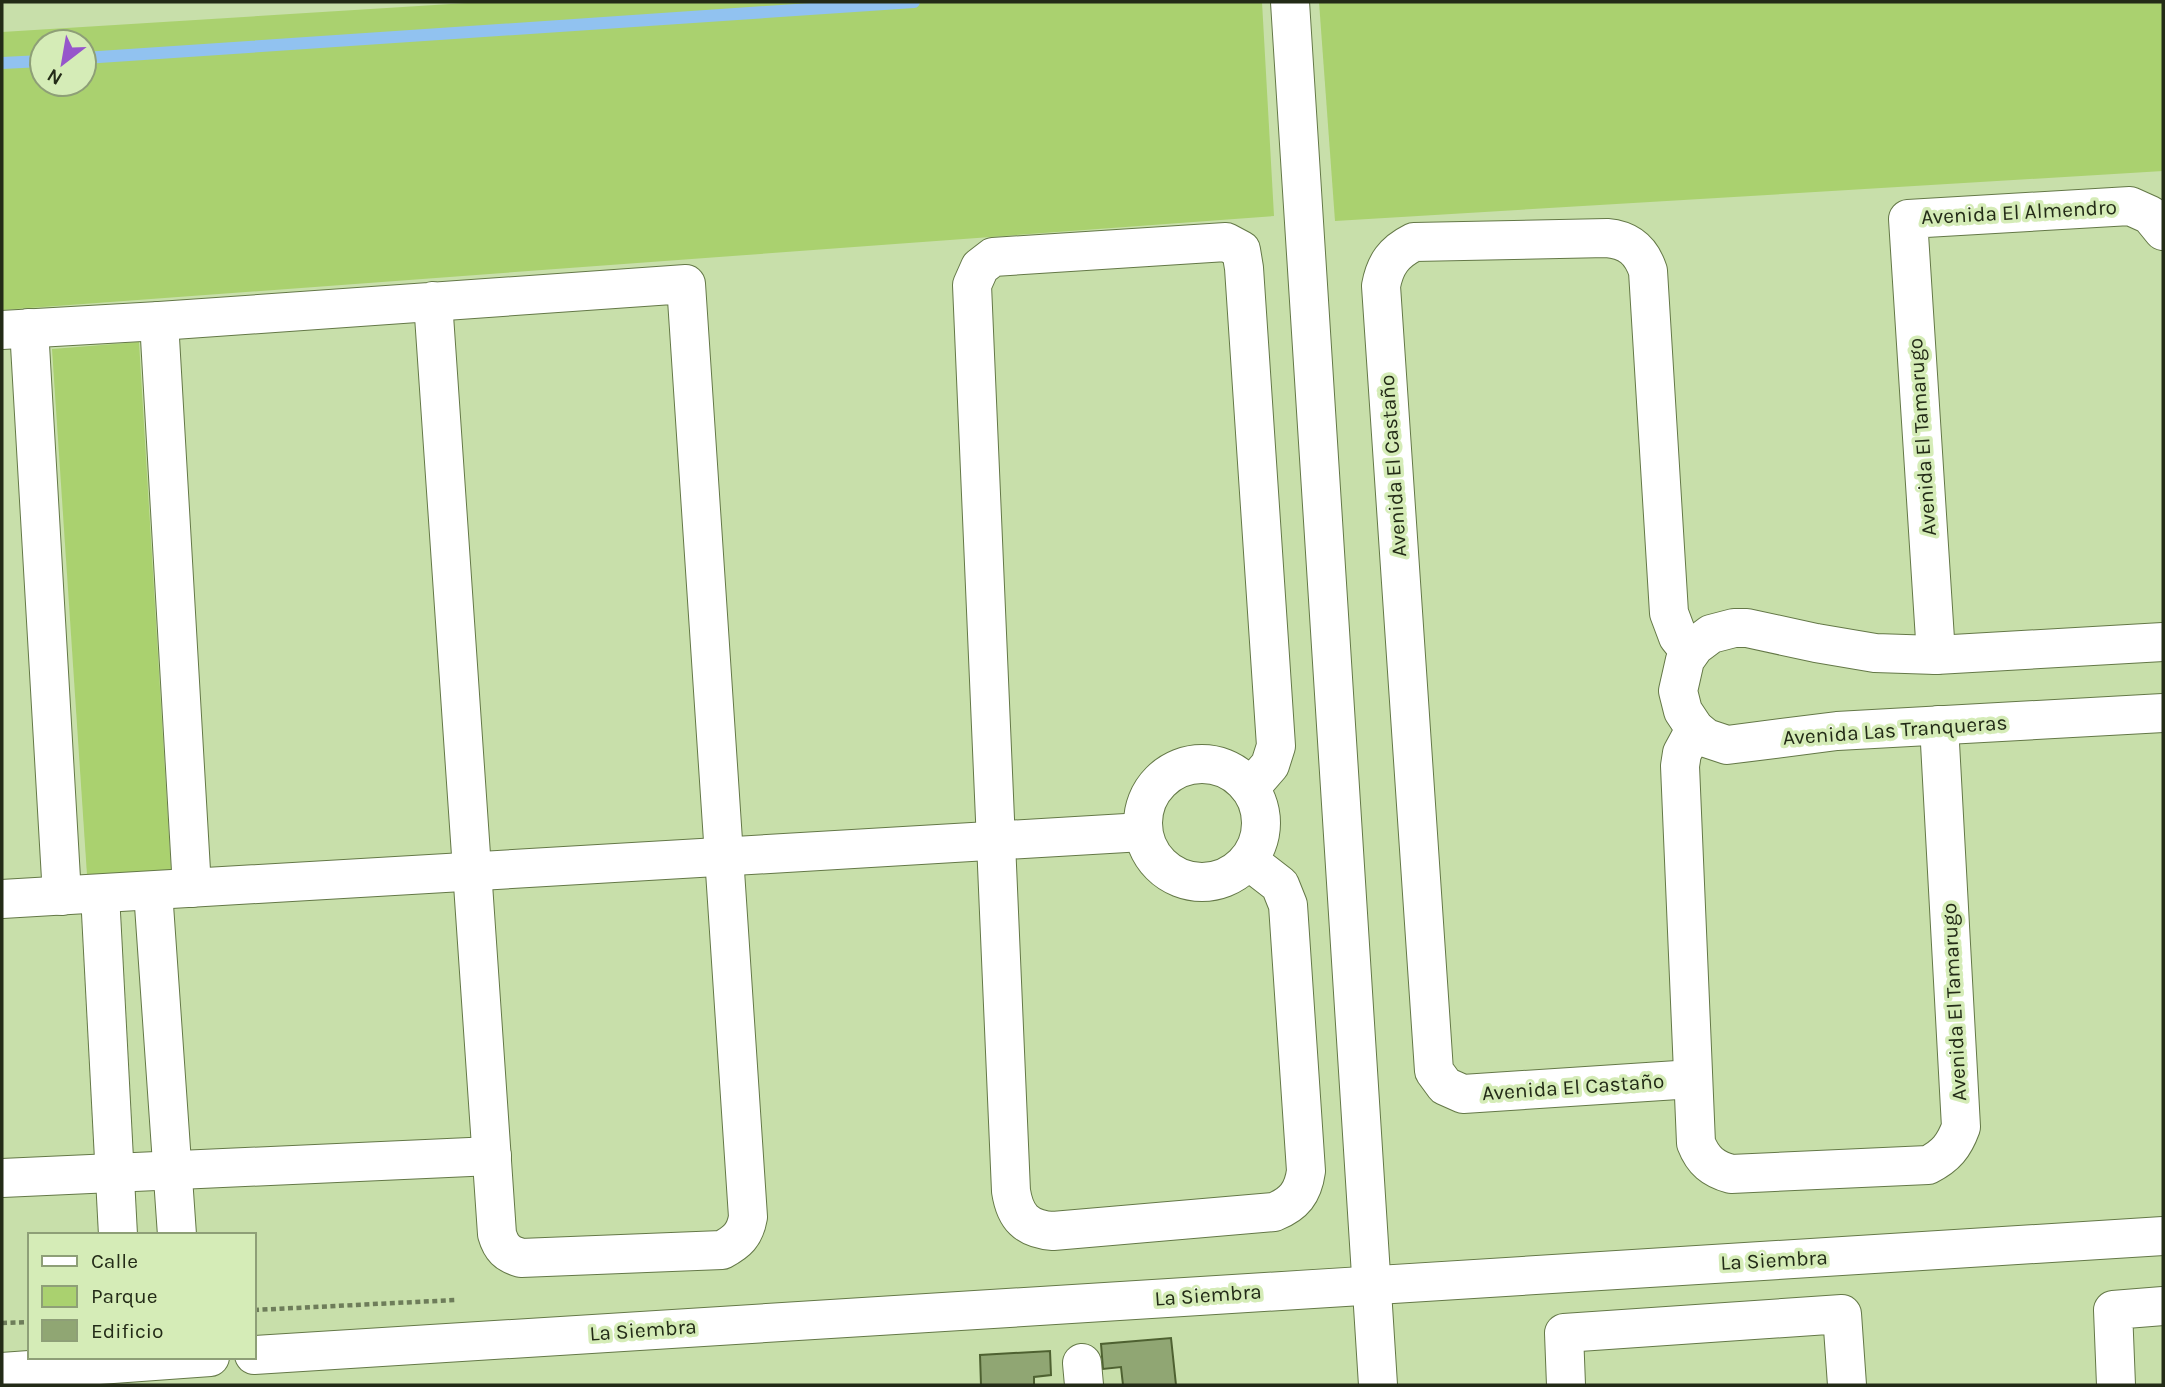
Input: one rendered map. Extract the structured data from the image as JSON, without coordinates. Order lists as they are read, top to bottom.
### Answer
{
  "streets": {
    "street": [
      "Avenida El Almendro",
      "Avenida El Tamarugo",
      "Avenida El Castaño",
      "Avenida Las Tranqueras",
      "La Siembra"
    ]
  },
  "crossings": [
    ["Avenida El Almendro", "Avenida El Tamarugo"],
    ["Avenida El Tamarugo", "Avenida El Castaño"],
    ["Avenida El Tamarugo", "Avenida Las Tranqueras"],
    ["Avenida El Castaño", "Avenida Las Tranqueras"]
  ],
  "legend": ["Calle", "Parque", "Edificio"],
  "north": "bottom left"
}
